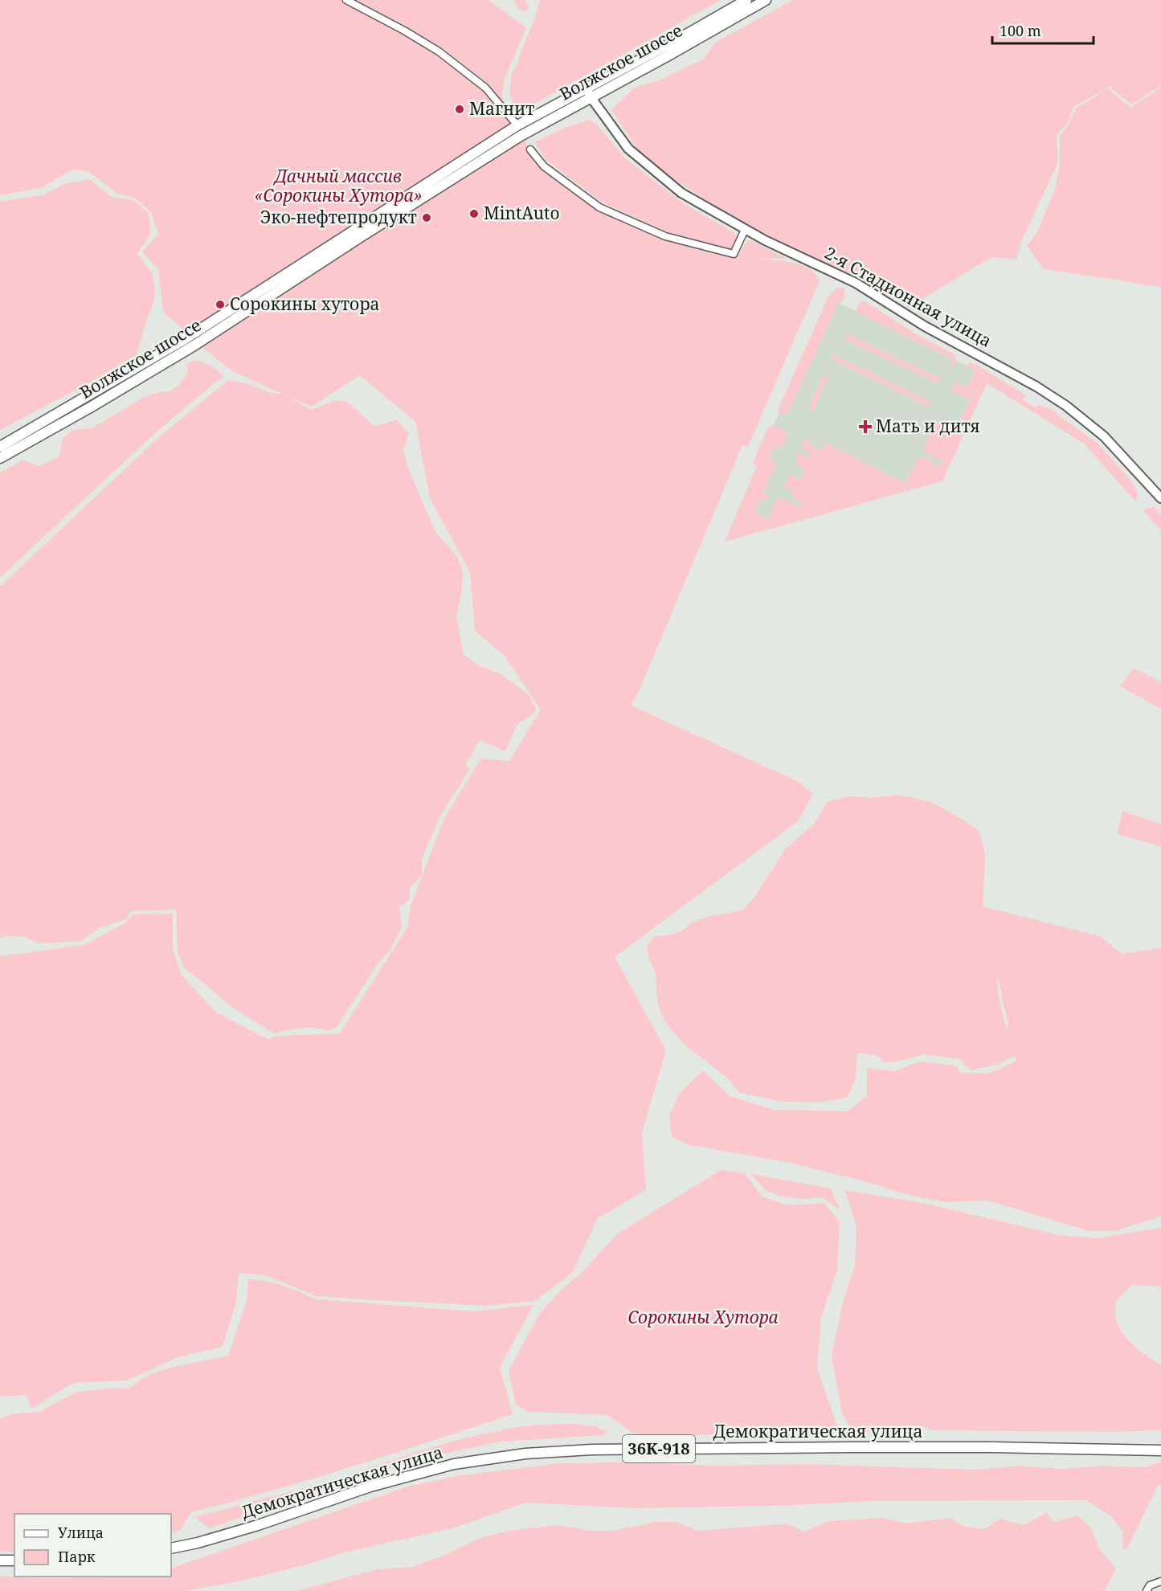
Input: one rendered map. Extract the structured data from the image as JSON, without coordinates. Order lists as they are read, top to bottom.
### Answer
{
  "streets": {
    "main road": [
      "Волжское шоссе",
      "2-я Стадионная улица",
      "Демократическая улица",
      "36К-918"
    ]
  },
  "crossings": [
    ["Волжское шоссе", "2-я Стадионная улица"]
  ],
  "parks": ["Дачный массив «Сорокины Хутора»", "Сорокины Хутора"],
  "places": {
    "other": [
      "Магнит",
      "MintAuto",
      "Эко-нефтепродукт",
      "Сорокины хутора"
    ],
    "health": ["Мать и дитя"]
  },
  "legend": ["Улица", "Парк"],
  "scale_bar": "100 m"
}
